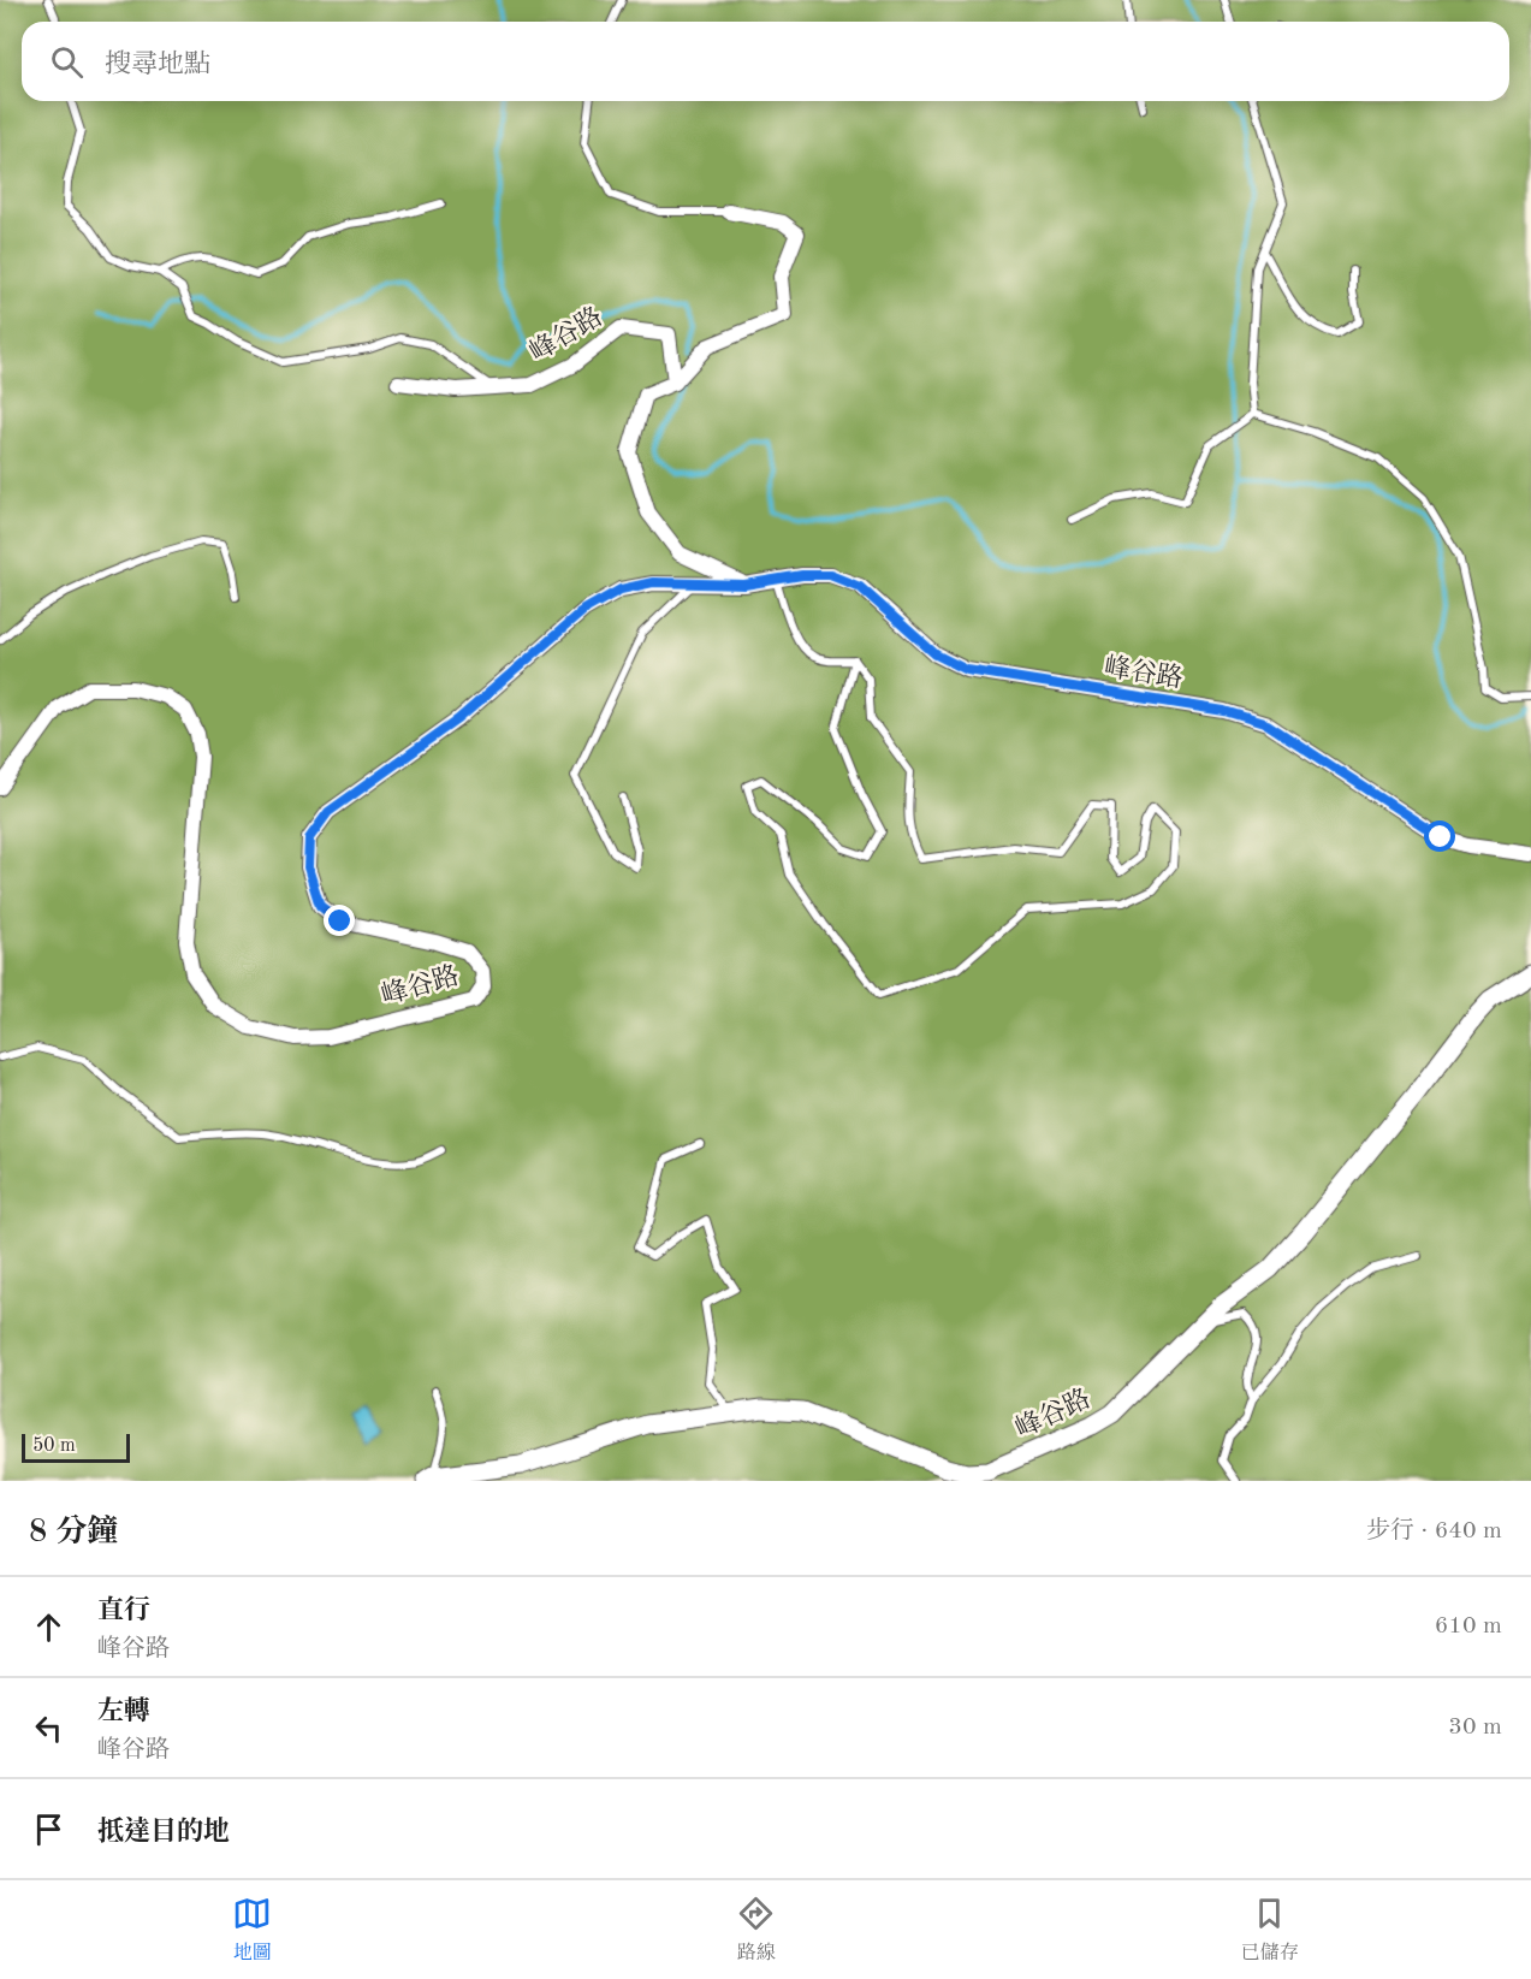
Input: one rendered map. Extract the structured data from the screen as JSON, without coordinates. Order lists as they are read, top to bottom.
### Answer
{
  "streets": {
    "street": ["峰谷路"]
  },
  "scale_bar": "50 m",
  "page": {
    "search": "搜尋地點",
    "scale": "50 m",
    "heading": ["8 分鐘", "步行 · 640 m"],
    "list": [
      ["直行", "峰谷路", "610 m"],
      ["左轉", "峰谷路", "30 m"],
      "抵達目的地"
    ],
    "nav": ["地圖", "路線", "已儲存"]
  }
}
